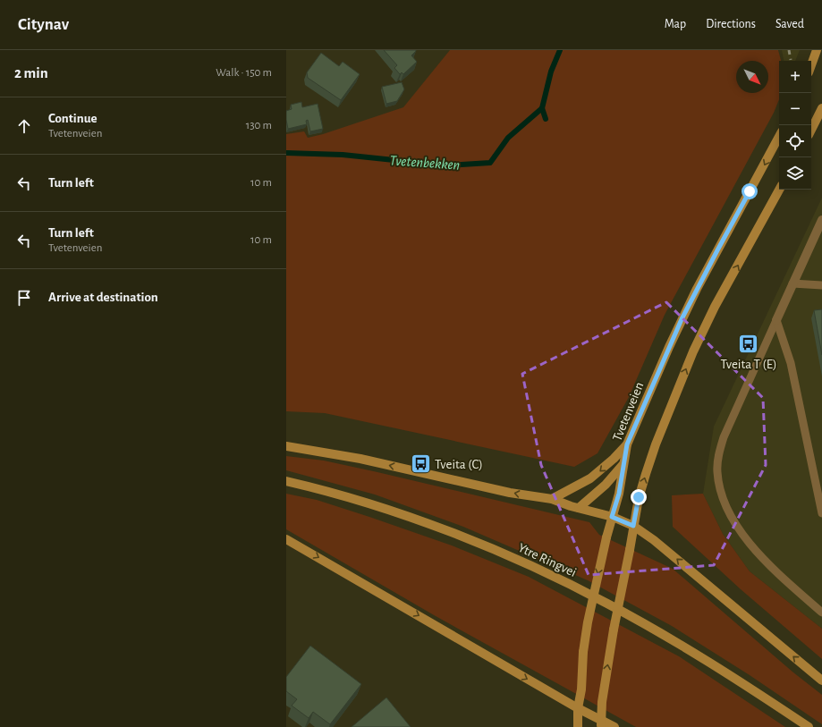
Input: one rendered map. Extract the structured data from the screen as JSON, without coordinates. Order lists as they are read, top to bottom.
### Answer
{
  "streets": {
    "main road": ["Tvetenveien", "Ytre Ringvei"]
  },
  "water": ["Tvetenbekken"],
  "places": {
    "bus stop": ["Tveita T (E)", "Tveita (C)"]
  },
  "north": "bottom right",
  "page": {
    "header": "Citynav",
    "nav": ["Map", "Directions", "Saved"],
    "heading": ["2 min", "Walk · 150 m"],
    "map_buttons": ["+", "−"],
    "list": [
      ["Continue", "Tvetenveien", "130 m"],
      ["Turn left", "10 m"],
      ["Turn left", "Tvetenveien", "10 m"],
      "Arrive at destination"
    ]
  }
}
